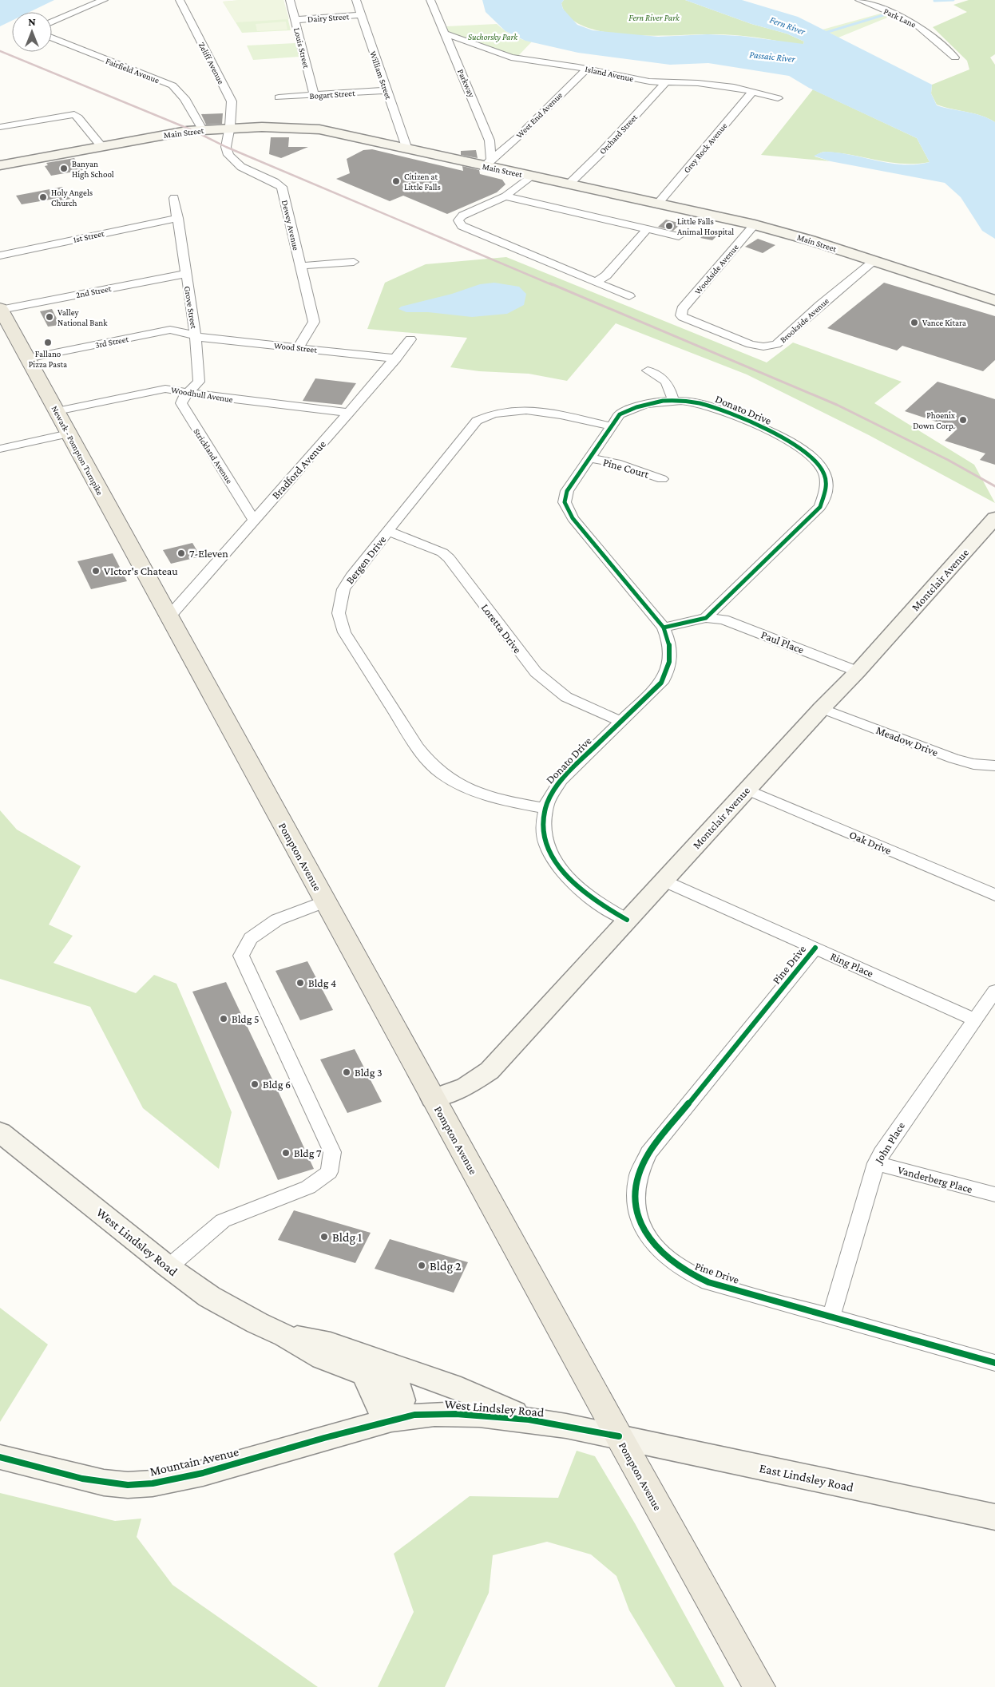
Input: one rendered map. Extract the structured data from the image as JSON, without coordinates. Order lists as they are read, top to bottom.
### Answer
{
  "streets": {
    "main road": ["Newark - Pompton Turnpike", "Pompton Avenue"],
    "street": [
      "Dairy Street",
      "Park Lane",
      "Louis Street",
      "Zeliff Avenue",
      "Fairfield Avenue",
      "Island Avenue",
      "William Street",
      "Parkway",
      "Bogart Street",
      "West End Avenue",
      "Main Street",
      "Orchard Street",
      "Grey Rock Avenue",
      "Dewey Avenue",
      "1st Street",
      "Woodside Avenue",
      "2nd Street",
      "Grove Street",
      "Brookside Avenue",
      "3rd Street",
      "Wood Street",
      "Woodhull Avenue",
      "Donato Drive",
      "Strickland Avenue",
      "Pine Court",
      "Bradford Avenue",
      "Bergen Drive",
      "Montclair Avenue",
      "Loretta Drive",
      "Paul Place",
      "Meadow Drive",
      "Oak Drive",
      "Pine Drive",
      "Ring Place",
      "John Place",
      "Vanderberg Place",
      "West Lindsley Road",
      "Mountain Avenue",
      "East Lindsley Road"
    ]
  },
  "crossings": [
    ["Dairy Street", "Louis Street"],
    ["Dairy Street", "William Street"],
    ["Louis Street", "Bogart Street"],
    ["Zeliff Avenue", "Main Street"],
    ["Zeliff Avenue", "Dewey Avenue"],
    ["Fairfield Avenue", "Main Street"],
    ["Island Avenue", "Parkway"],
    ["Island Avenue", "West End Avenue"],
    ["Island Avenue", "Orchard Street"],
    ["Island Avenue", "Grey Rock Avenue"],
    ["William Street", "Bogart Street"],
    ["William Street", "Main Street"],
    ["Parkway", "West End Avenue"],
    ["Parkway", "Main Street"],
    ["West End Avenue", "Main Street"],
    ["Main Street", "Orchard Street"],
    ["Main Street", "Grey Rock Avenue"],
    ["Main Street", "Dewey Avenue"],
    ["Main Street", "Woodside Avenue"],
    ["Main Street", "Brookside Avenue"],
    ["Dewey Avenue", "Wood Street"],
    ["1st Street", "Grove Street"],
    ["Woodside Avenue", "Brookside Avenue"],
    ["2nd Street", "Grove Street"],
    ["2nd Street", "Newark - Pompton Turnpike"],
    ["Grove Street", "3rd Street"],
    ["Grove Street", "Wood Street"],
    ["Grove Street", "Woodhull Avenue"],
    ["Grove Street", "Strickland Avenue"],
    ["3rd Street", "Wood Street"],
    ["3rd Street", "Newark - Pompton Turnpike"],
    ["Wood Street", "Bradford Avenue"],
    ["Woodhull Avenue", "Newark - Pompton Turnpike"],
    ["Woodhull Avenue", "Strickland Avenue"],
    ["Woodhull Avenue", "Bradford Avenue"],
    ["Donato Drive", "Pine Court"],
    ["Donato Drive", "Bergen Drive"],
    ["Donato Drive", "Montclair Avenue"],
    ["Donato Drive", "Loretta Drive"],
    ["Donato Drive", "Paul Place"],
    ["Newark - Pompton Turnpike", "Pompton Avenue"],
    ["Strickland Avenue", "Bradford Avenue"],
    ["Bradford Avenue", "Pompton Avenue"],
    ["Bergen Drive", "Loretta Drive"],
    ["Montclair Avenue", "Paul Place"],
    ["Montclair Avenue", "Meadow Drive"],
    ["Montclair Avenue", "Oak Drive"],
    ["Montclair Avenue", "Pompton Avenue"],
    ["Montclair Avenue", "Ring Place"],
    ["Pompton Avenue", "West Lindsley Road"],
    ["Pompton Avenue", "East Lindsley Road"],
    ["Pine Drive", "Ring Place"],
    ["Pine Drive", "John Place"],
    ["Ring Place", "John Place"],
    ["John Place", "Vanderberg Place"],
    ["West Lindsley Road", "Mountain Avenue"],
    ["West Lindsley Road", "East Lindsley Road"]
  ],
  "water": ["Fern River", "Passaic River"],
  "parks": ["Fern River Park", "Suchorsky Park"],
  "places": [
    "Banyan High School",
    "Citizen at Little Falls",
    "Holy Angels Church",
    "Little Falls Animal Hospital",
    "Valley National Bank",
    "Vance Kitara",
    "Fallano Pizza Pasta",
    "Phoenix Down Corp.",
    "7-Eleven",
    "VIctor's Chateau",
    "Bldg 4",
    "Bldg 5",
    "Bldg 3",
    "Bldg 6",
    "Bldg 7",
    "Bldg 1",
    "Bldg 2"
  ],
  "north": "top"
}
